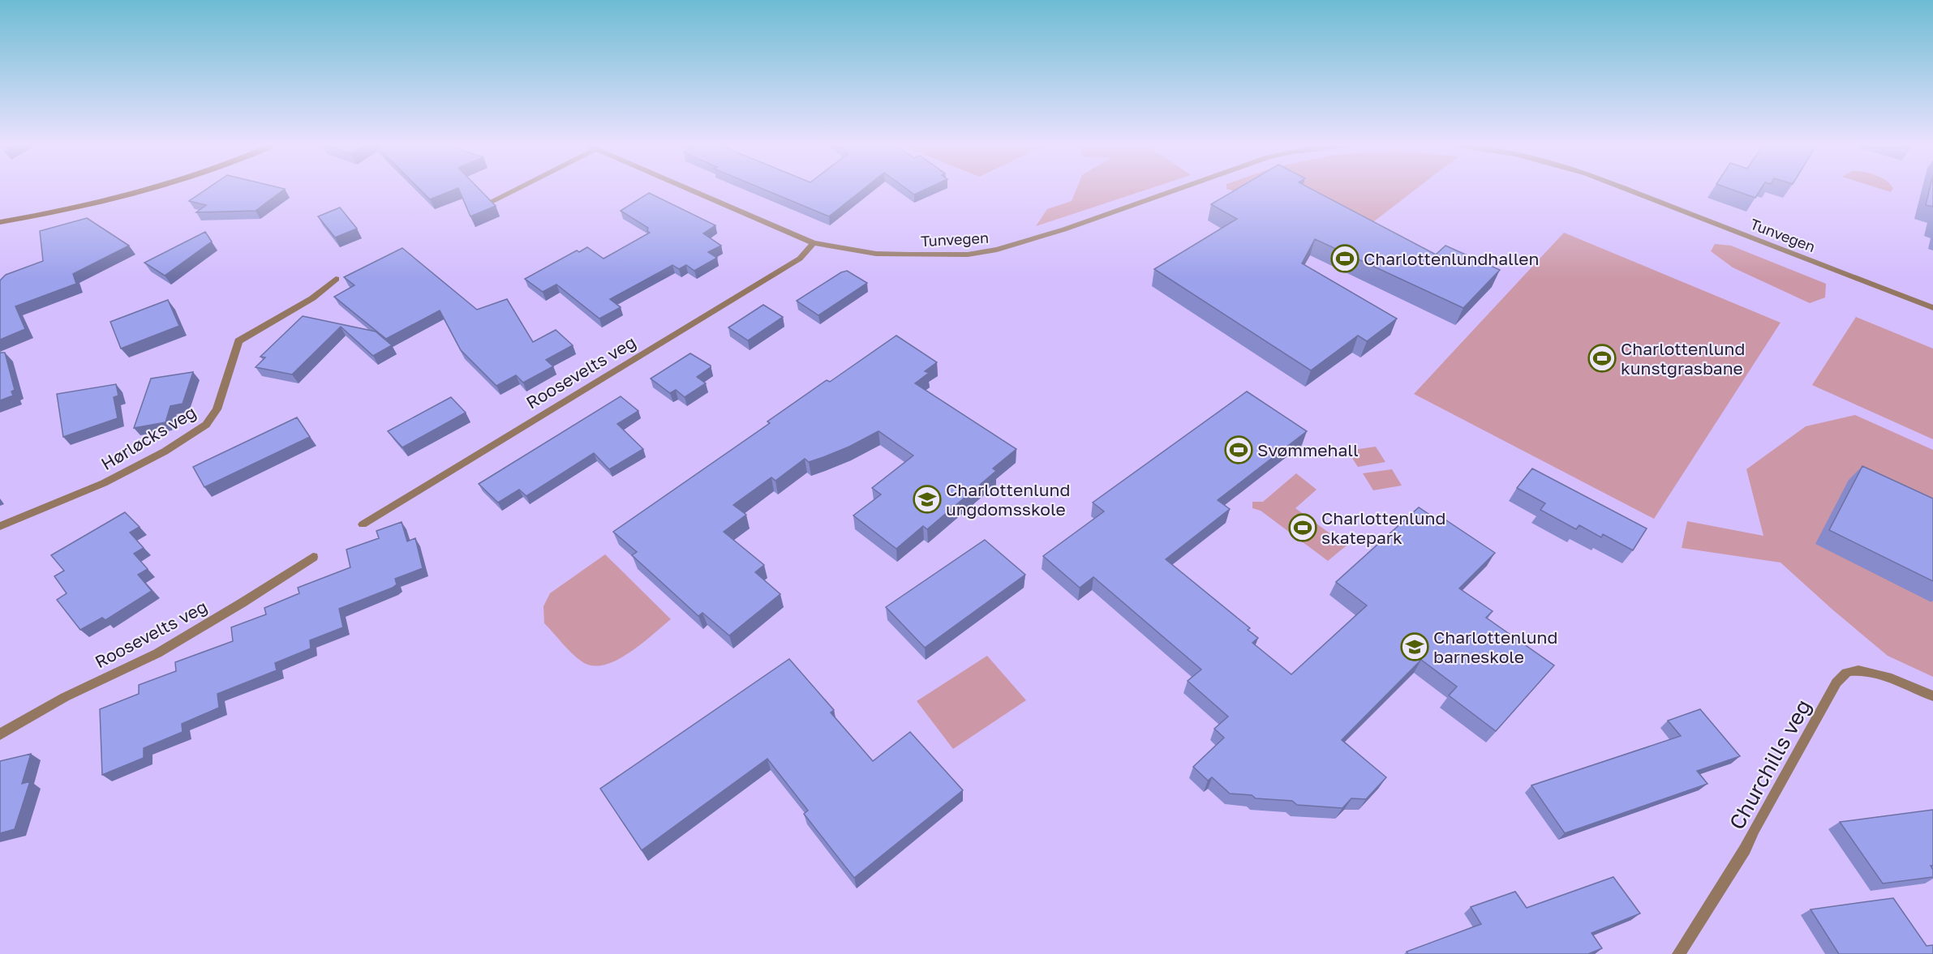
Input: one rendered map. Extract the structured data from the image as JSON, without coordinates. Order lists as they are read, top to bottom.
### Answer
{
  "streets": {
    "street": [
      "Tunvegen",
      "Roosevelts veg",
      "Hørløcks veg",
      "Churchills veg"
    ]
  },
  "crossings": [
    ["Tunvegen", "Roosevelts veg"]
  ],
  "places": {
    "sports": [
      "Charlottenlundhallen",
      "Charlottenlund kunstgrasbane",
      "Svømmehall",
      "Charlottenlund skatepark"
    ],
    "school or university": ["Charlottenlund ungdomsskole", "Charlottenlund barneskole"]
  }
}
